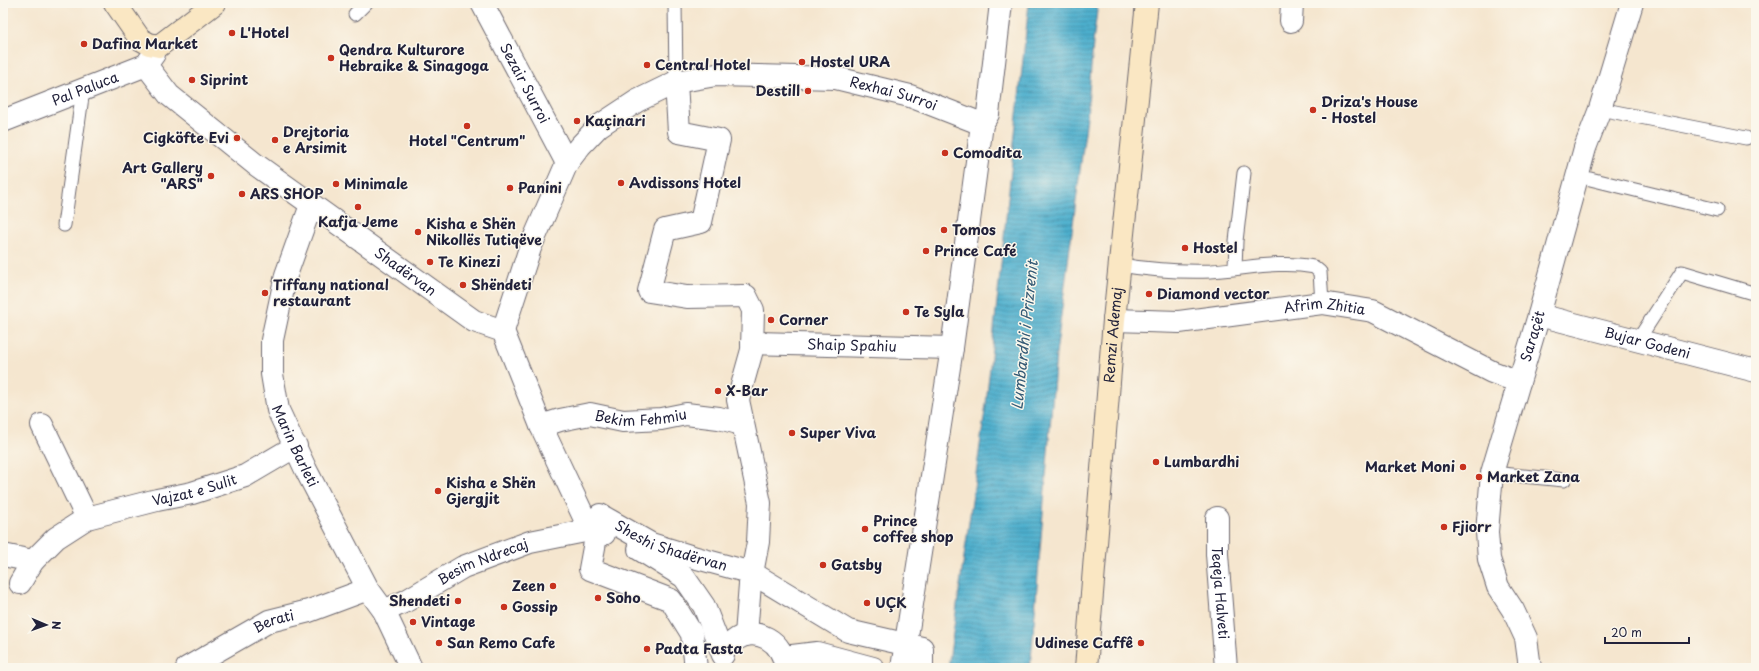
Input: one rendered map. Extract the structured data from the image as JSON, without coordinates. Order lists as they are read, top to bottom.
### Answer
{
  "streets": {
    "main road": ["Remzi Ademaj"],
    "street": [
      "Sezair Surroi",
      "Pal Paluca",
      "Rexhai Surroi",
      "Shadërvan",
      "Afrim Zhitia",
      "Saraçët",
      "Bujar Godeni",
      "Shaip Spahiu",
      "Bekim Fehmiu",
      "Marin Barleti",
      "Vajzat e Sulit",
      "Sheshi Shadërvan",
      "Besim Ndrecaj",
      "Teqeja Halveti",
      "Berati"
    ]
  },
  "crossings": [
    ["Sezair Surroi", "Rexhai Surroi"],
    ["Pal Paluca", "Shadërvan"],
    ["Shadërvan", "Marin Barleti"],
    ["Afrim Zhitia", "Remzi Ademaj"],
    ["Afrim Zhitia", "Saraçët"],
    ["Saraçët", "Bujar Godeni"],
    ["Marin Barleti", "Vajzat e Sulit"],
    ["Marin Barleti", "Besim Ndrecaj"],
    ["Marin Barleti", "Berati"],
    ["Sheshi Shadërvan", "Besim Ndrecaj"]
  ],
  "water": ["Lumbardhi i Prizrenit"],
  "places": [
    "L'Hotel",
    "Dafina Market",
    "Qendra Kulturore Hebraike & Sinagoga",
    "Hostel URA",
    "Central Hotel",
    "Siprint",
    "Destill",
    "Driza's House - Hostel",
    "Kaçinari",
    "Hotel \"Centrum\"",
    "Cigköfte Evi",
    "Drejtoria e Arsimit",
    "Comodita",
    "Art Gallery \"ARS\"",
    "Avdissons Hotel",
    "Minimale",
    "Panini",
    "ARS SHOP",
    "Kafja Jeme",
    "Tomos",
    "Kisha e Shën Nikollës Tutiqëve",
    "Hostel",
    "Prince Café",
    "Te Kinezi",
    "Shëndeti",
    "Tiffany national restaurant",
    "Diamond vector",
    "Te Syla",
    "Corner",
    "X-Bar",
    "Super Viva",
    "Lumbardhi",
    "Market Moni",
    "Market Zana",
    "Kisha e Shën Gjergjit",
    "Fjiorr",
    "Prince coffee shop",
    "Gatsby",
    "Zeen",
    "Soho",
    "Shendeti",
    "UÇK",
    "Gossip",
    "Vintage",
    "San Remo Cafe",
    "Udinese Caffê",
    "Padta Fasta"
  ],
  "scale_bar": "20 m",
  "north": "right"
}
